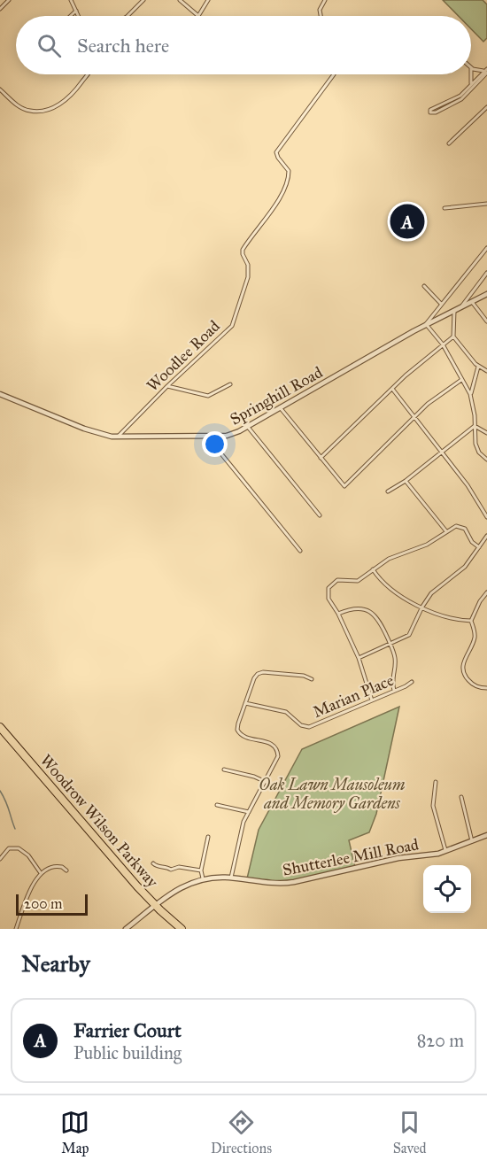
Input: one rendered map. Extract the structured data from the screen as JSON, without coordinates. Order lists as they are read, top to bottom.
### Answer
{
  "streets": {
    "highway": ["Woodrow Wilson Parkway"],
    "street": [
      "Woodlee Road",
      "Springhill Road",
      "Marian Place",
      "Shutterlee Mill Road"
    ]
  },
  "crossings": [
    ["Woodlee Road", "Springhill Road"],
    ["Woodrow Wilson Parkway", "Shutterlee Mill Road"]
  ],
  "parks": ["Oak Lawn Mausoleum and Memory Gardens"],
  "scale_bar": "200 m",
  "page": {
    "search": "Search here",
    "pins": "A",
    "scale": "200 m",
    "heading": "Nearby",
    "list": [
      {
        "mark": "A",
        "name": "Farrier Court",
        "note": "Public building",
        "value": "820 m"
      }
    ],
    "nav": ["Map", "Directions", "Saved"]
  }
}
